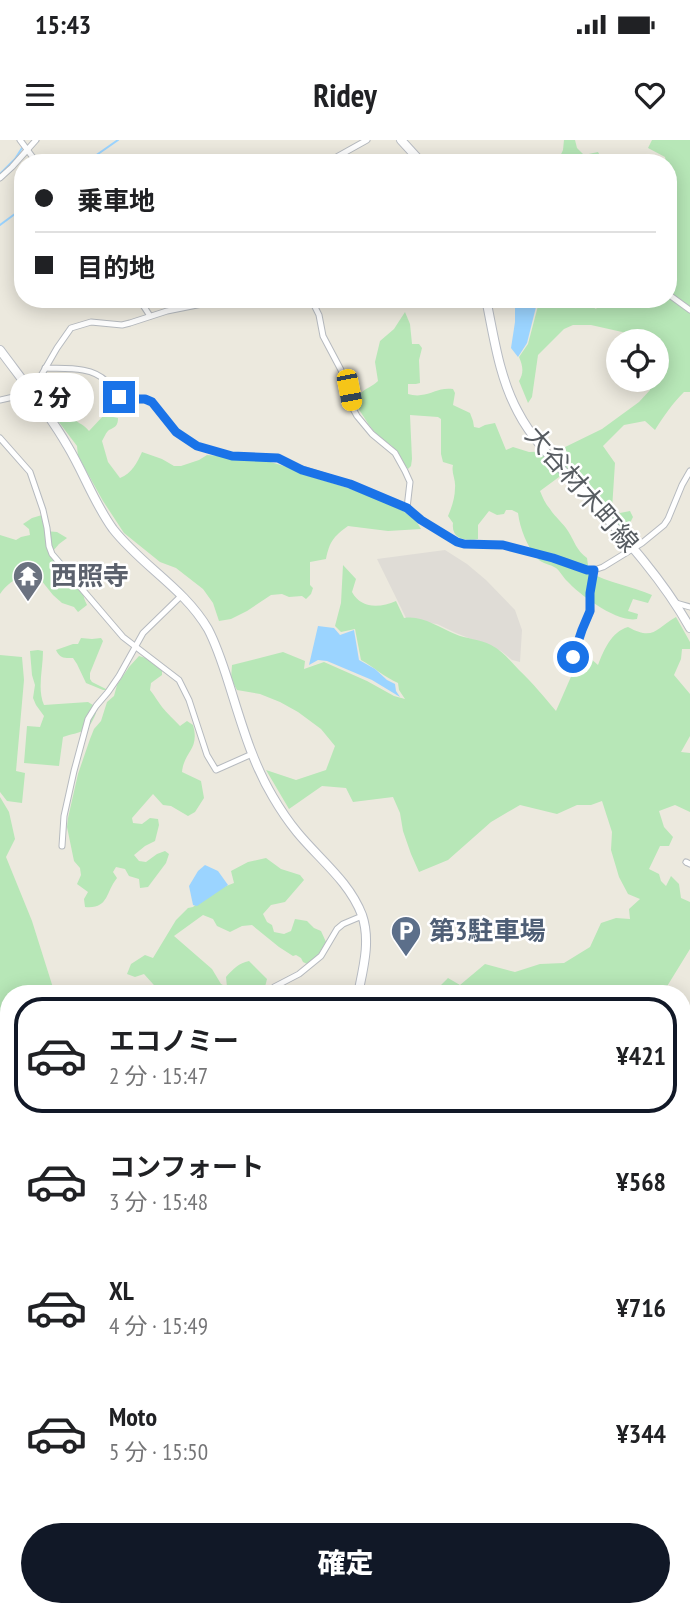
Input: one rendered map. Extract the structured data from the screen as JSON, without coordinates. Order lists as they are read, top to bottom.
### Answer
{
  "streets": {
    "street": ["大谷材木町線"]
  },
  "places": {
    "temple": ["西照寺"],
    "parking": ["第3駐車場"]
  },
  "page": {
    "status": "15:43",
    "header": "Ridey",
    "banner": ["乗車地", "目的地"],
    "bubble": "2 分",
    "list": [
      {
        "name": "エコノミー",
        "note": "2 分 · 15:47",
        "value": "¥421"
      },
      {
        "name": "コンフォート",
        "note": "3 分 · 15:48",
        "value": "¥568"
      },
      {
        "name": "XL",
        "note": "4 分 · 15:49",
        "value": "¥716"
      },
      {
        "name": "Moto",
        "note": "5 分 · 15:50",
        "value": "¥344"
      }
    ],
    "buttons": "確定"
  }
}
